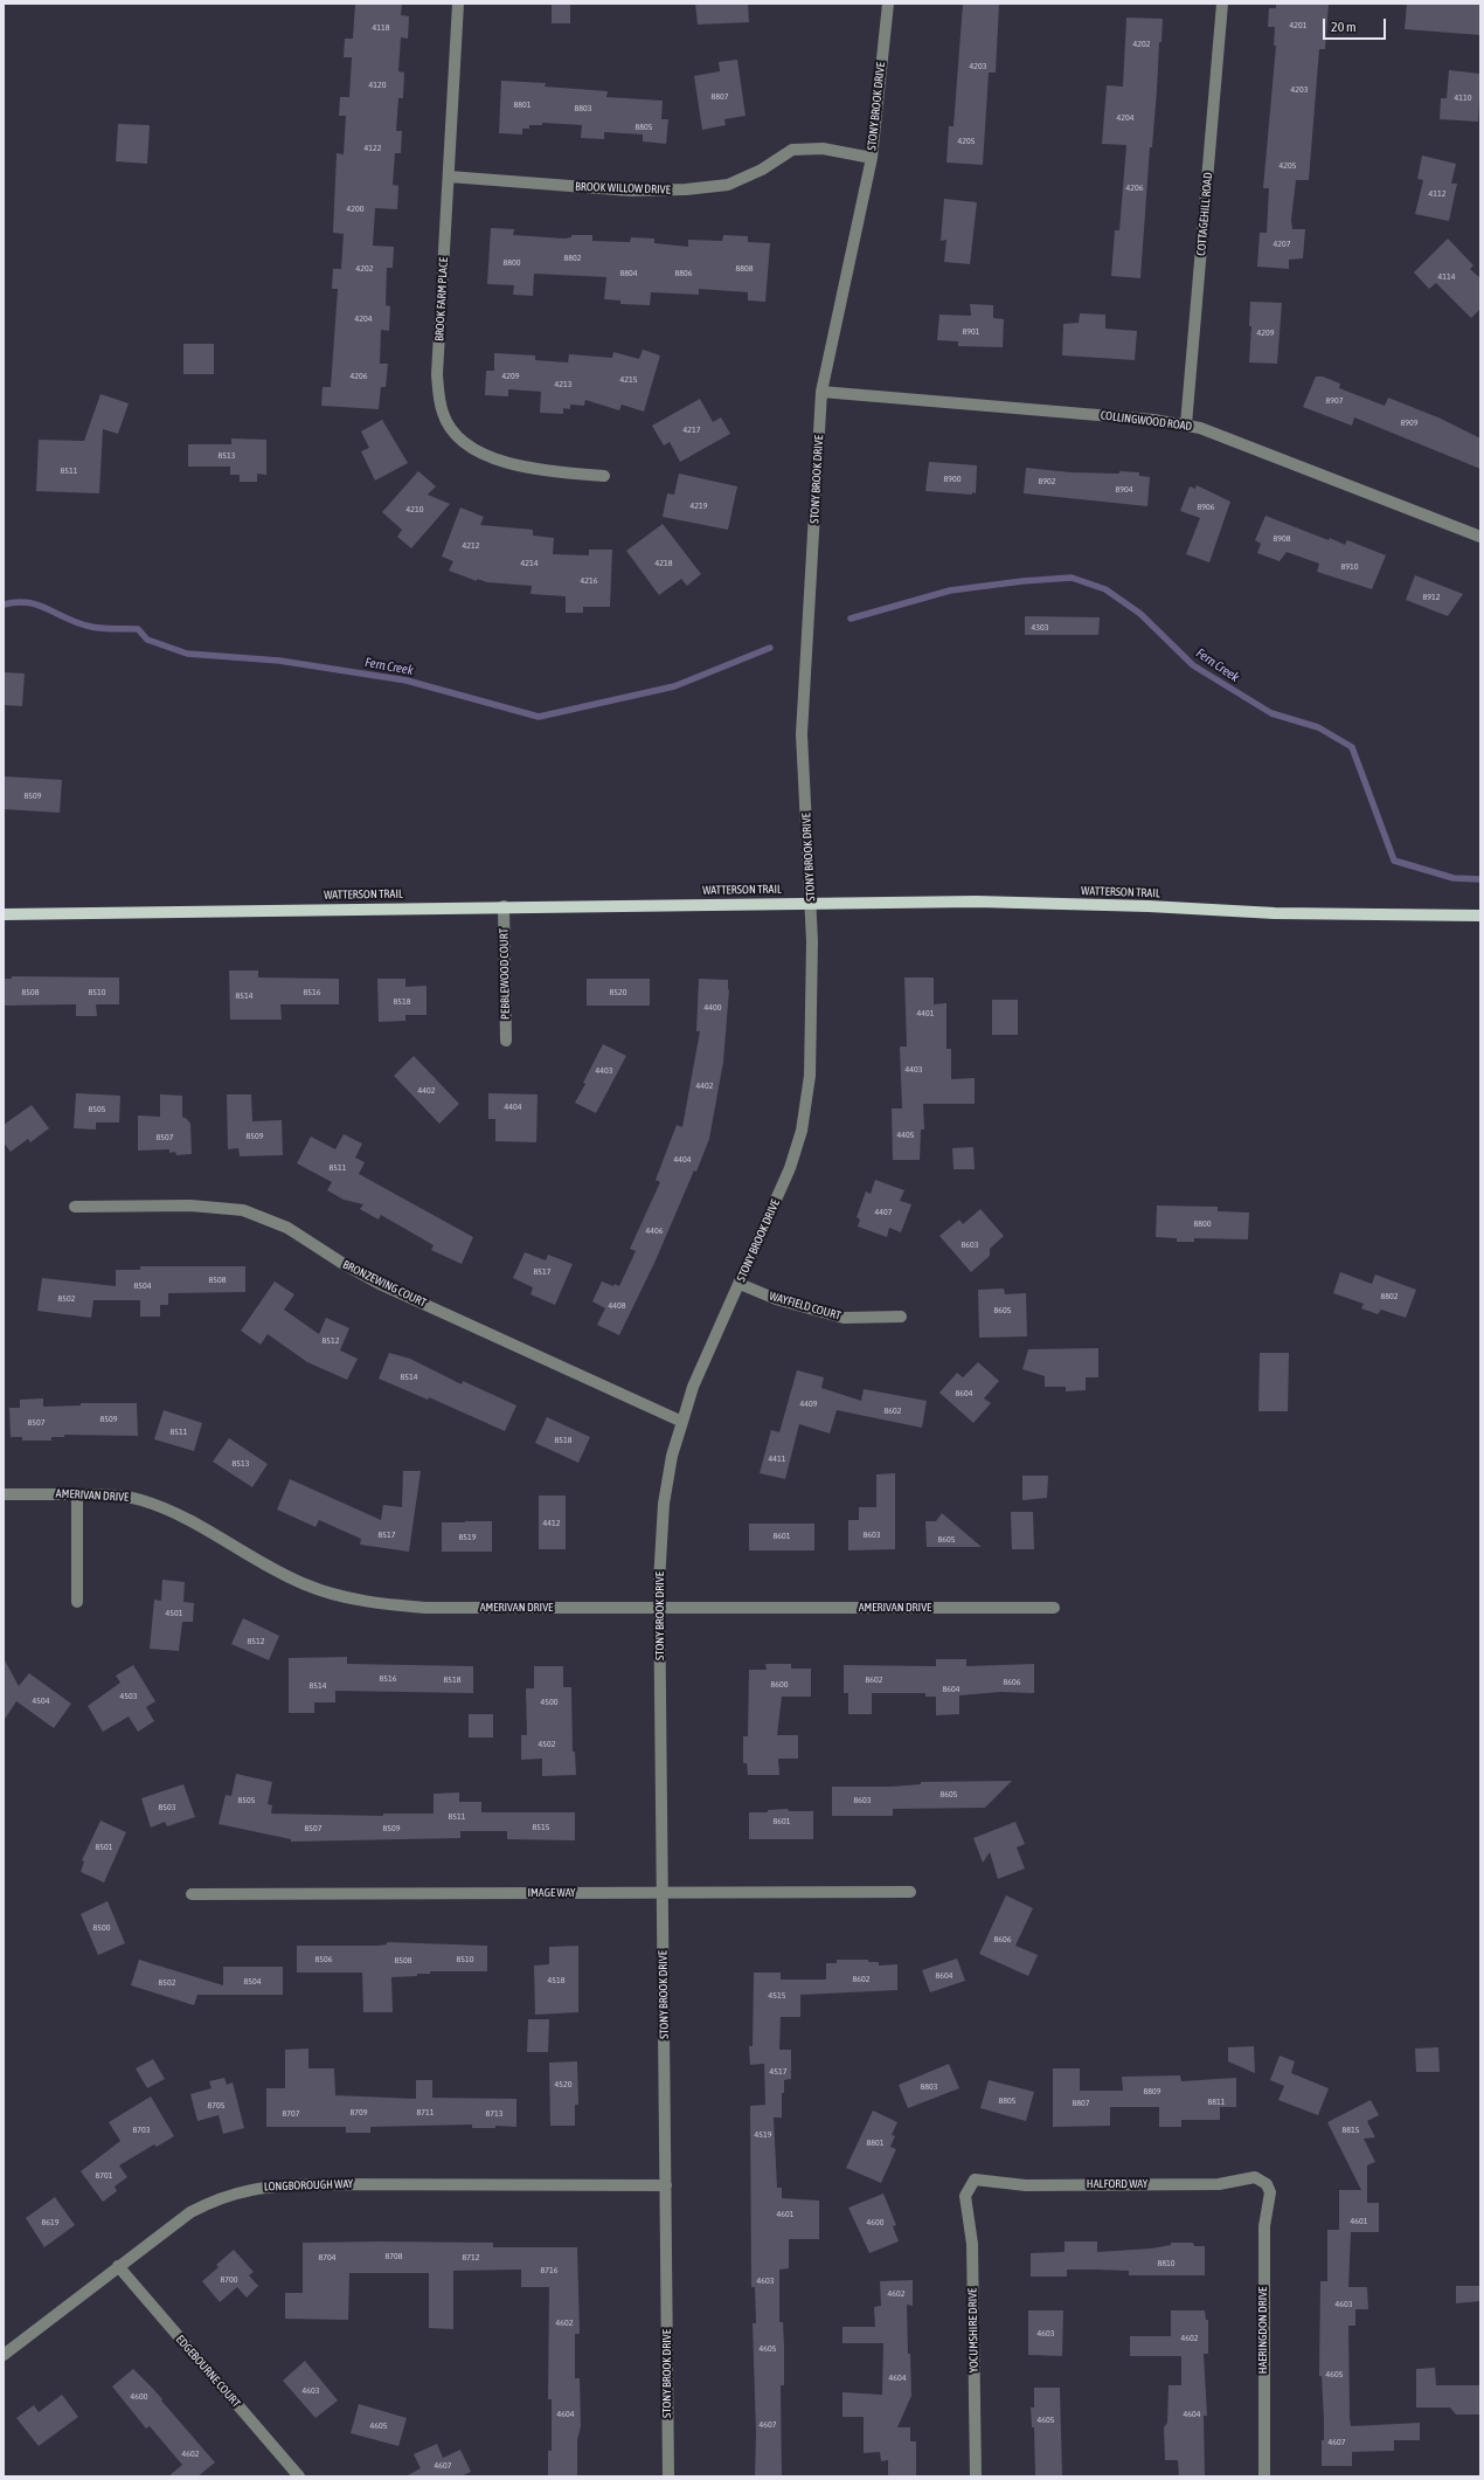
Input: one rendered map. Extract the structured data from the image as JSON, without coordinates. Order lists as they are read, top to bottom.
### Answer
{
  "streets": {
    "main road": ["WATTERSON TRAIL"],
    "street": [
      "STONY BROOK DRIVE",
      "BROOK WILLOW DRIVE",
      "COTTAGEHILL ROAD",
      "BROOK FARM PLACE",
      "COLLINGWOOD ROAD",
      "PEBBLEWOOD COURT",
      "BRONZEWING COURT",
      "WAYFIELD COURT",
      "AMERIVAN DRIVE",
      "IMAGE WAY",
      "HALFORD WAY",
      "LONGBOROUGH WAY",
      "YOCUMSHIRE DRIVE",
      "HAERINGDON DRIVE",
      "EDGEBOURNE COURT"
    ]
  },
  "crossings": [
    ["STONY BROOK DRIVE", "BROOK WILLOW DRIVE"],
    ["STONY BROOK DRIVE", "COLLINGWOOD ROAD"],
    ["STONY BROOK DRIVE", "WATTERSON TRAIL"],
    ["STONY BROOK DRIVE", "BRONZEWING COURT"],
    ["STONY BROOK DRIVE", "WAYFIELD COURT"],
    ["STONY BROOK DRIVE", "AMERIVAN DRIVE"],
    ["STONY BROOK DRIVE", "IMAGE WAY"],
    ["STONY BROOK DRIVE", "LONGBOROUGH WAY"],
    ["BROOK WILLOW DRIVE", "BROOK FARM PLACE"],
    ["COTTAGEHILL ROAD", "COLLINGWOOD ROAD"],
    ["WATTERSON TRAIL", "PEBBLEWOOD COURT"],
    ["HALFORD WAY", "YOCUMSHIRE DRIVE"],
    ["HALFORD WAY", "HAERINGDON DRIVE"],
    ["LONGBOROUGH WAY", "EDGEBOURNE COURT"]
  ],
  "water": ["Fern Creek"],
  "house_numbers": [
    "4201",
    "4118",
    "4202",
    "4203",
    "4120",
    "4203",
    "8807",
    "4110",
    "8801",
    "8803",
    "4204",
    "8805",
    "4205",
    "4122",
    "4205",
    "4206",
    "4112",
    "4200",
    "4207",
    "8802",
    "8800",
    "4202",
    "8808",
    "8804",
    "8806",
    "4114",
    "4204",
    "8901",
    "4209",
    "4206",
    "4209",
    "4215",
    "4213",
    "8907",
    "8909",
    "4217",
    "8513",
    "8511",
    "8900",
    "8902",
    "8904",
    "4219",
    "8906",
    "4210",
    "8908",
    "4212",
    "4214",
    "4218",
    "8910",
    "4216",
    "8912",
    "4303",
    "8509",
    "8508",
    "8510",
    "8516",
    "8520",
    "8514",
    "8518",
    "4400",
    "4401",
    "4403",
    "4403",
    "4402",
    "4402",
    "4404",
    "8505",
    "4405",
    "8509",
    "8507",
    "4404",
    "8511",
    "4407",
    "8800",
    "4406",
    "8603",
    "8517",
    "8508",
    "8504",
    "8802",
    "8502",
    "4408",
    "8605",
    "8512",
    "8514",
    "8604",
    "4409",
    "8602",
    "8509",
    "8507",
    "8511",
    "8518",
    "4411",
    "8513",
    "4412",
    "8517",
    "8603",
    "8601",
    "8519",
    "8605",
    "4501",
    "8512",
    "8516",
    "8518",
    "8602",
    "8606",
    "8600",
    "8514",
    "8604",
    "4503",
    "4504",
    "4500",
    "4502",
    "8605",
    "8505",
    "8603",
    "8503",
    "8511",
    "8601",
    "8515",
    "8507",
    "8509",
    "8501",
    "8500",
    "8606",
    "8506",
    "8510",
    "8508",
    "8604",
    "8602",
    "4518",
    "8504",
    "8502",
    "4515",
    "4517",
    "4520",
    "8803",
    "8809",
    "8805",
    "8811",
    "8807",
    "8705",
    "8709",
    "8711",
    "8707",
    "8713",
    "8703",
    "8815",
    "4519",
    "8801",
    "8701",
    "4601",
    "4601",
    "8619",
    "4600",
    "8708",
    "8704",
    "8712",
    "8810",
    "8716",
    "8700",
    "4603",
    "4602",
    "4603",
    "4602",
    "4603",
    "4602",
    "4605",
    "4605",
    "4604",
    "4603",
    "4600",
    "4604",
    "4604",
    "4605",
    "4607",
    "4605",
    "4607",
    "4602",
    "4607"
  ],
  "scale_bar": "20 m"
}
